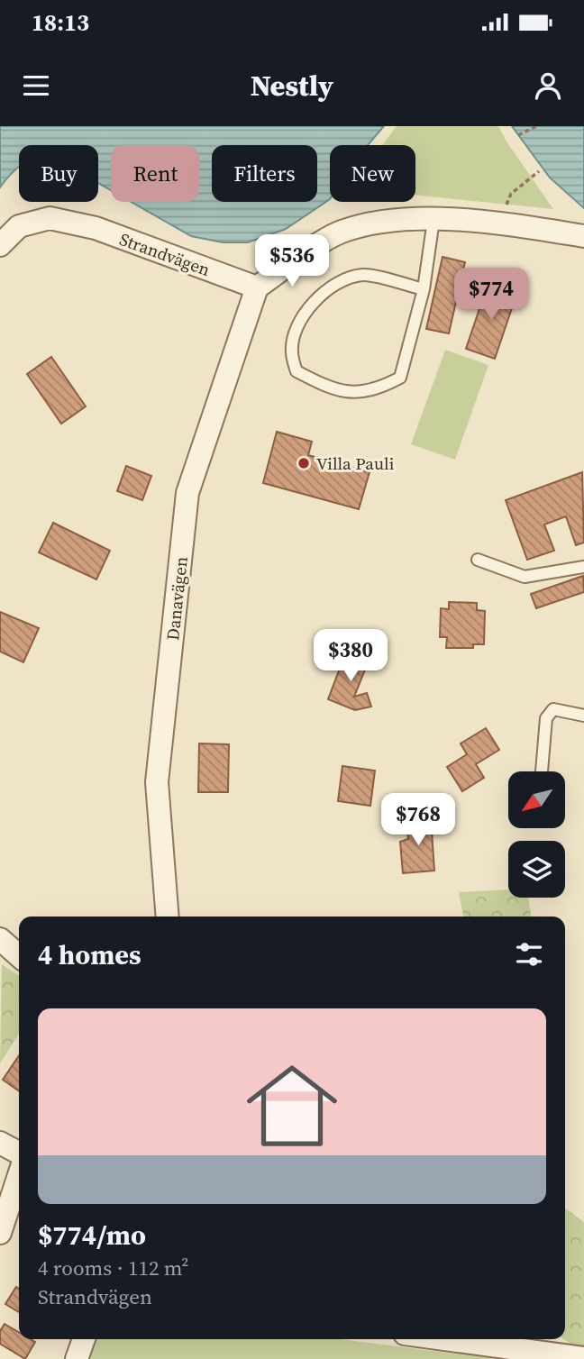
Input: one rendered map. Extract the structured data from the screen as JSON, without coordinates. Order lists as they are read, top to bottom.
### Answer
{
  "streets": {
    "street": ["Strandvägen", "Danavägen"]
  },
  "crossings": [
    ["Strandvägen", "Danavägen"]
  ],
  "places": ["Villa Pauli"],
  "north": "bottom left",
  "page": {
    "status": "18:13",
    "header": "Nestly",
    "chip": [
      "Buy",
      "Rent",
      "Filters",
      "New"
    ],
    "price": [
      "$536",
      "$774",
      "$380",
      "$768"
    ],
    "heading": "4 homes",
    "list": [
      {
        "name": "$774/mo",
        "note": "4 rooms · 112 m² · Strandvägen"
      }
    ]
  }
}
